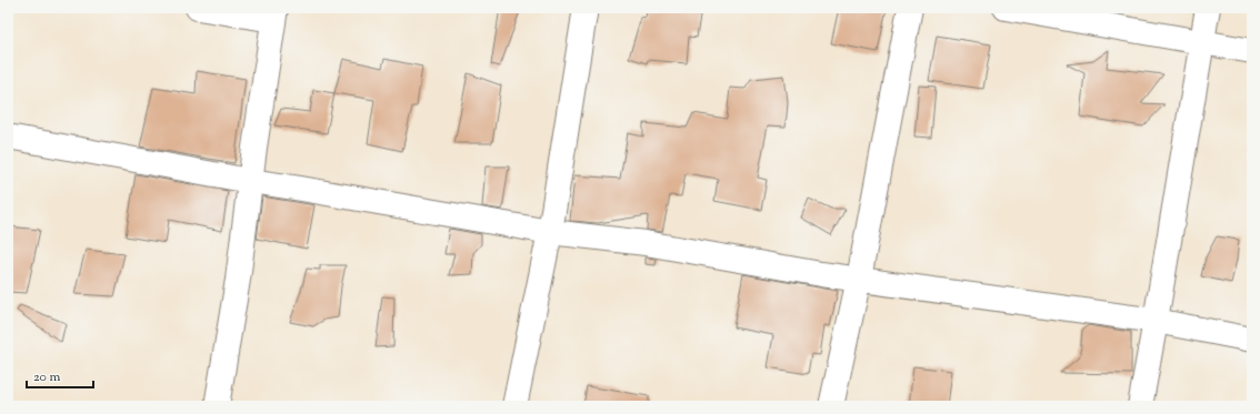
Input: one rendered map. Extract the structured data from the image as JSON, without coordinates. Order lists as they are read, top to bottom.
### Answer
{
  "scale_bar": "20 m"
}
